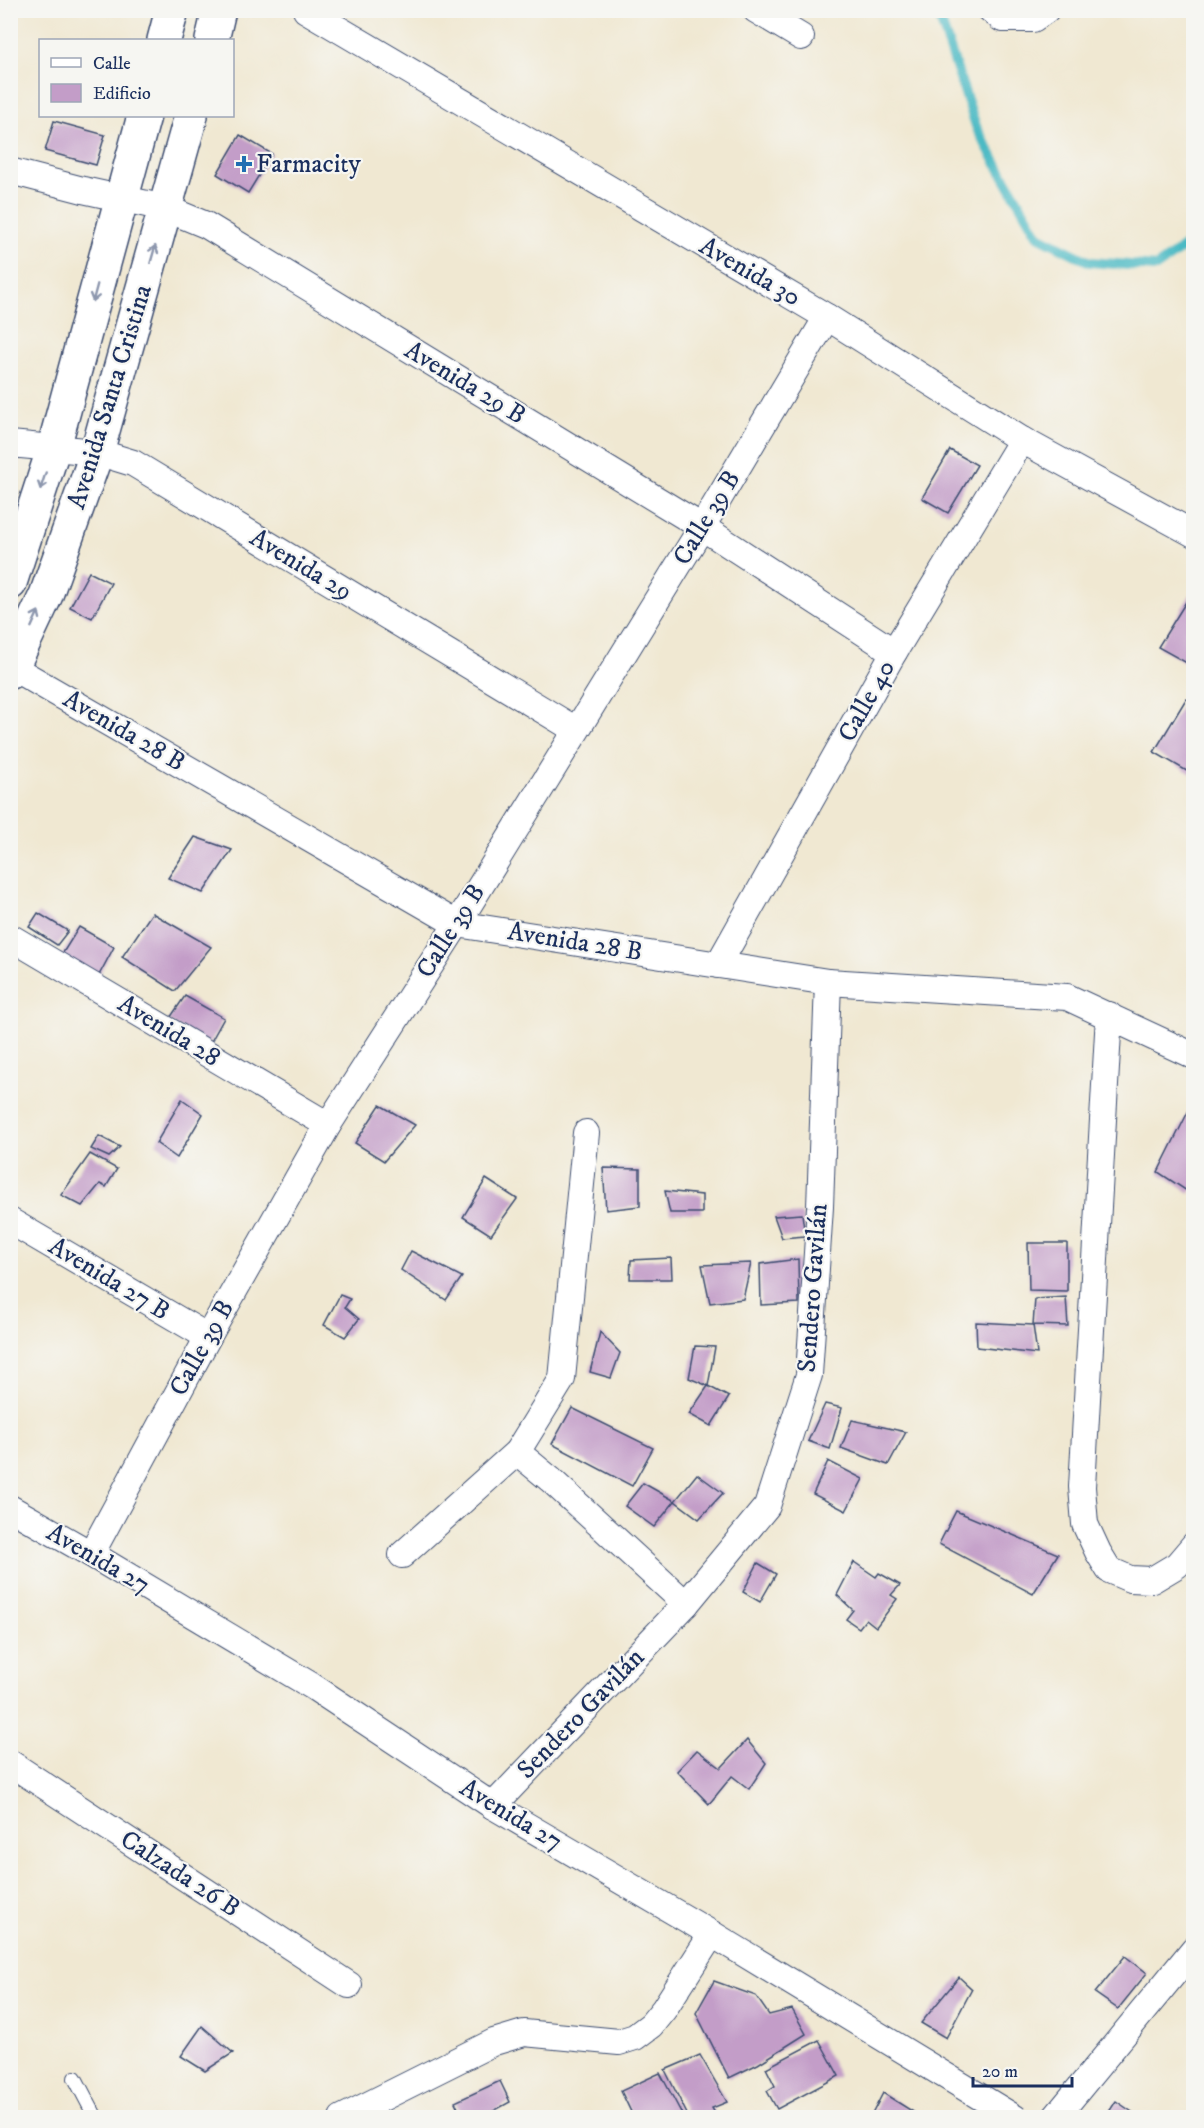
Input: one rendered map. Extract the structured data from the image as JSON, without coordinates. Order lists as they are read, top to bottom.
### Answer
{
  "streets": {
    "street": [
      "Avenida 30",
      "Avenida 29 B",
      "Avenida Santa Cristina",
      "Calle 39 B",
      "Avenida 29",
      "Calle 40",
      "Avenida 28 B",
      "Avenida 28",
      "Avenida 27 B",
      "Sendero Gavilán",
      "Avenida 27",
      "Calzada 26 B"
    ]
  },
  "crossings": [
    ["Avenida 30", "Calle 39 B"],
    ["Avenida 30", "Calle 40"],
    ["Avenida 29 B", "Avenida Santa Cristina"],
    ["Avenida 29 B", "Calle 39 B"],
    ["Avenida 29 B", "Calle 40"],
    ["Avenida Santa Cristina", "Avenida 29"],
    ["Avenida Santa Cristina", "Avenida 28 B"],
    ["Calle 39 B", "Avenida 29"],
    ["Calle 39 B", "Avenida 28 B"],
    ["Calle 39 B", "Avenida 28"],
    ["Calle 39 B", "Avenida 27 B"],
    ["Calle 39 B", "Avenida 27"],
    ["Calle 40", "Avenida 28 B"],
    ["Avenida 28 B", "Sendero Gavilán"],
    ["Sendero Gavilán", "Avenida 27"]
  ],
  "places": {
    "health": ["Farmacity"]
  },
  "legend": ["Calle", "Edificio"],
  "scale_bar": "20 m"
}
